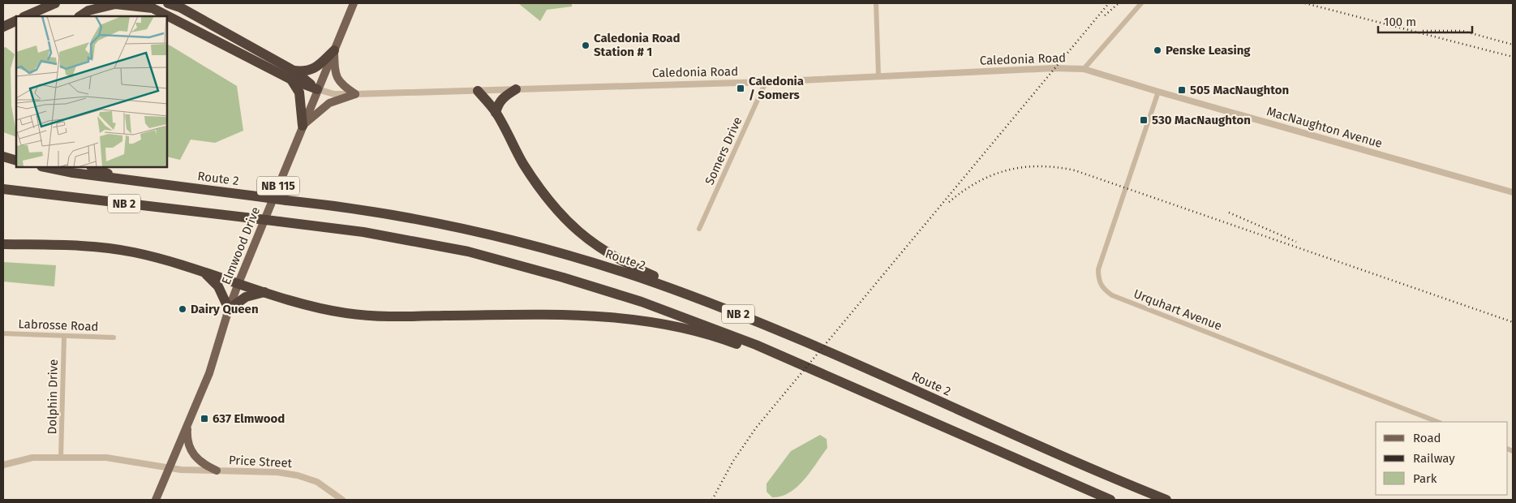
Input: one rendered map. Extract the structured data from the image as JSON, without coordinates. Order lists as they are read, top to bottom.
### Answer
{
  "streets": {
    "highway": ["Route 2", "NB 2"],
    "main road": ["NB 115", "Elmwood Drive"],
    "street": [
      "Caledonia Road",
      "MacNaughton Avenue",
      "Somers Drive",
      "Urquhart Avenue",
      "Labrosse Road",
      "Dolphin Drive",
      "Price Street"
    ]
  },
  "crossings": [
    ["Caledonia Road", "MacNaughton Avenue"],
    ["Caledonia Road", "Somers Drive"],
    ["Caledonia Road", "Elmwood Drive"],
    ["MacNaughton Avenue", "Urquhart Avenue"],
    ["Elmwood Drive", "Price Street"],
    ["Labrosse Road", "Dolphin Drive"],
    ["Dolphin Drive", "Price Street"]
  ],
  "places": {
    "other": ["Caledonia Road Station # 1", "Penske Leasing", "Dairy Queen"],
    "transit": [
      "Caledonia / Somers",
      "505 MacNaughton",
      "530 MacNaughton",
      "637 Elmwood"
    ]
  },
  "legend": ["Road", "Railway", "Park"],
  "scale_bar": "100 m"
}
